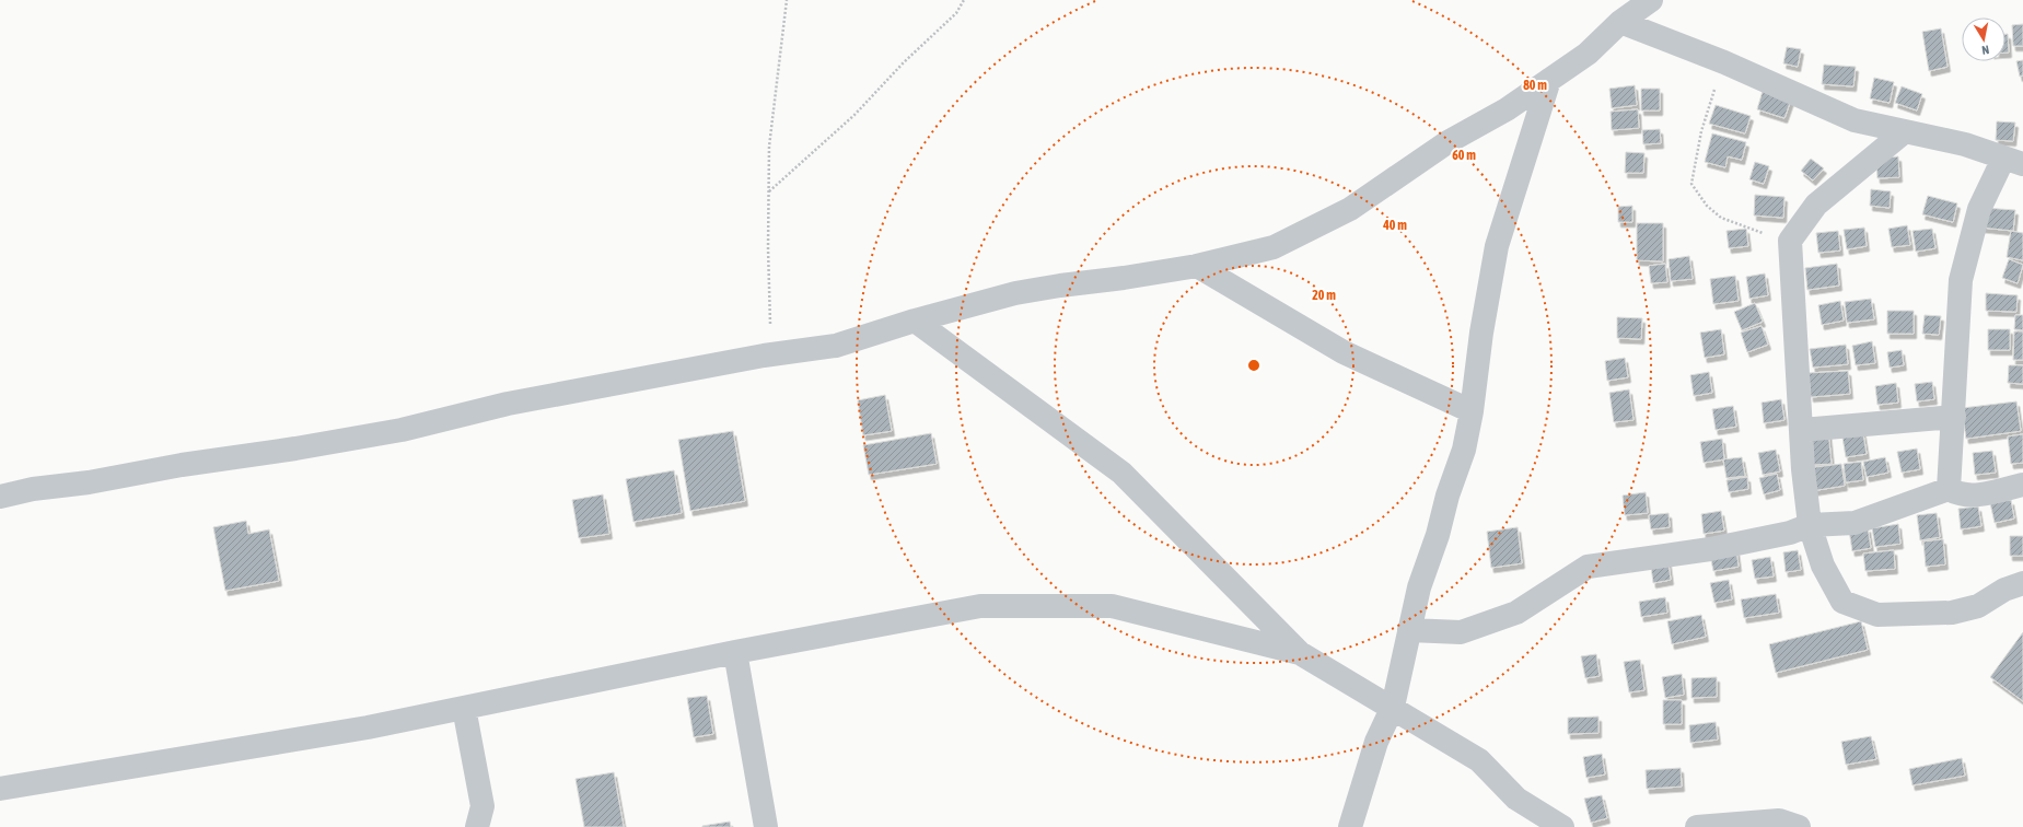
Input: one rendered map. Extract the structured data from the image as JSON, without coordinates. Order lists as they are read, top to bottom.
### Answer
{
  "north": "bottom",
  "rings": [
    "80 m",
    "60 m",
    "40 m",
    "20 m"
  ]
}
